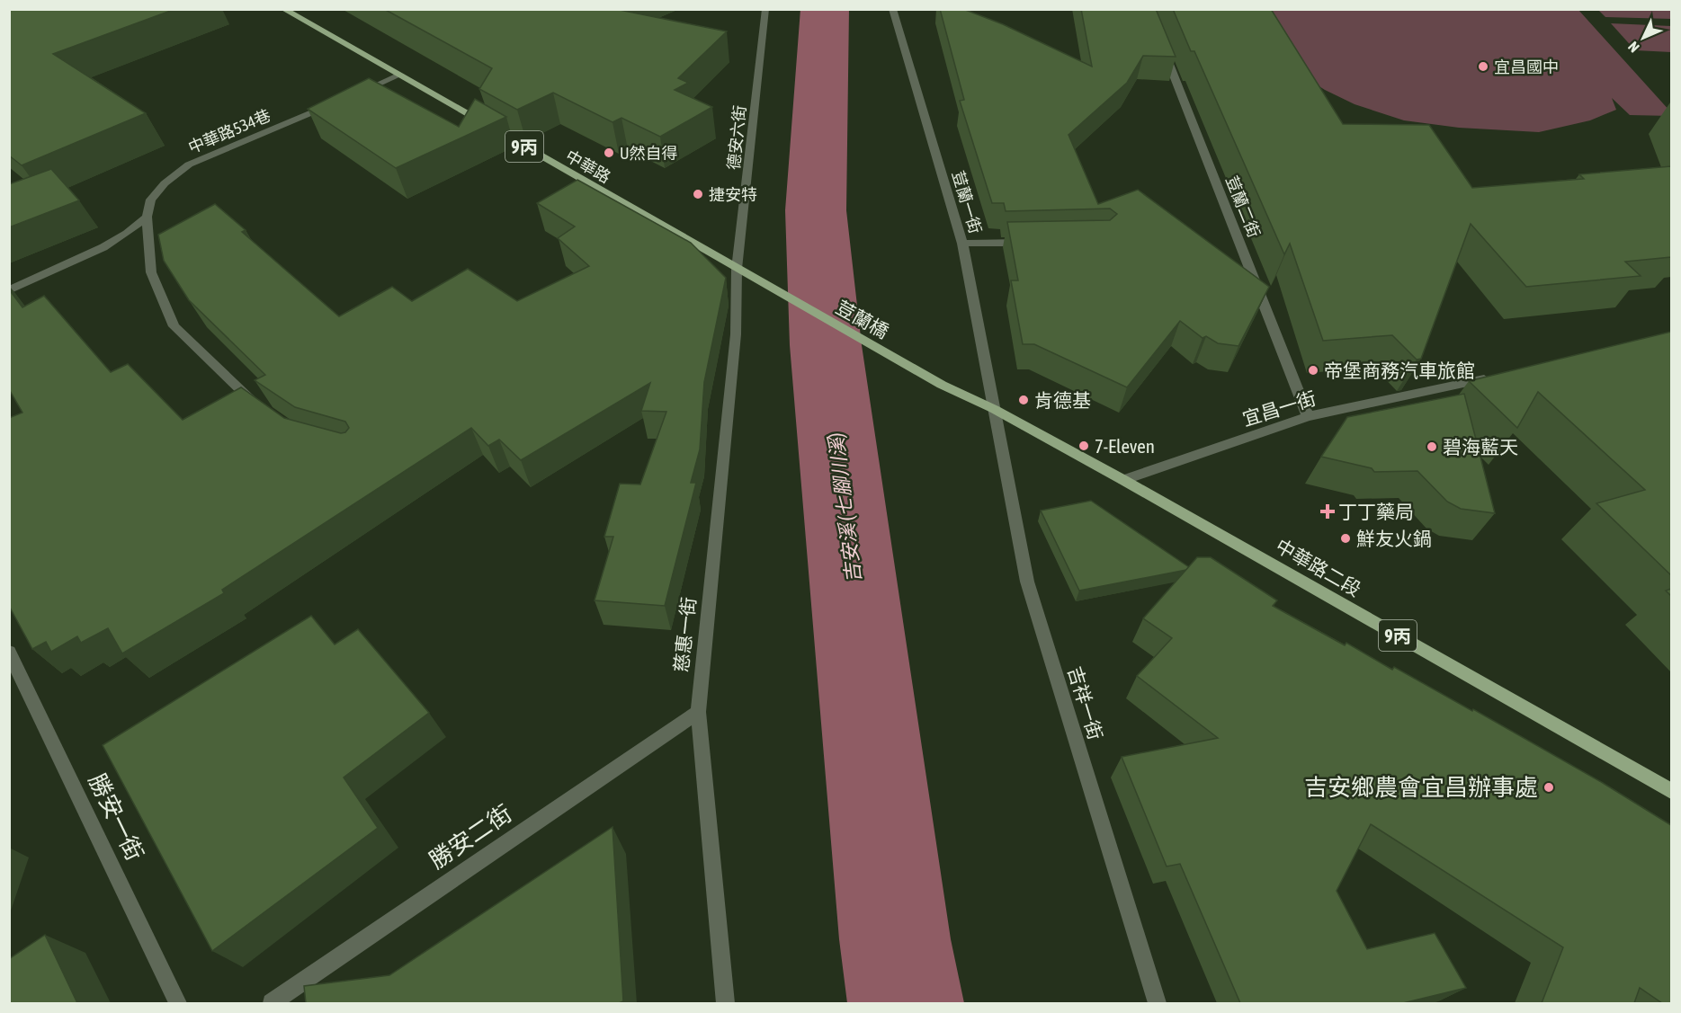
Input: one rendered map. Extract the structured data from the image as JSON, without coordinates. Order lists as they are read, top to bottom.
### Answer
{
  "streets": {
    "main road": [
      "9丙",
      "中華路",
      "荳蘭橋",
      "中華路二段"
    ],
    "street": [
      "中華路534巷",
      "德安六街",
      "荳蘭一街",
      "荳蘭二街",
      "宜昌一街",
      "慈惠一街",
      "吉祥一街",
      "勝安一街",
      "勝安二街"
    ]
  },
  "crossings": [
    ["德安六街", "中華路"],
    ["德安六街", "慈惠一街"],
    ["中華路", "荳蘭橋"],
    ["中華路", "慈惠一街"],
    ["荳蘭一街", "中華路二段"],
    ["荳蘭一街", "吉祥一街"],
    ["荳蘭二街", "宜昌一街"],
    ["荳蘭橋", "中華路二段"],
    ["宜昌一街", "中華路二段"],
    ["中華路二段", "吉祥一街"],
    ["慈惠一街", "勝安二街"]
  ],
  "water": ["吉安溪 (七腳川溪)"],
  "places": {
    "other": [
      "宜昌國中",
      "U然自得",
      "捷安特",
      "帝堡商務汽車旅館",
      "肯德基",
      "7-Eleven",
      "碧海藍天",
      "鮮友火鍋",
      "吉安鄉農會宜昌辦事處"
    ],
    "health": ["丁丁藥局"]
  },
  "north": "bottom left"
}
